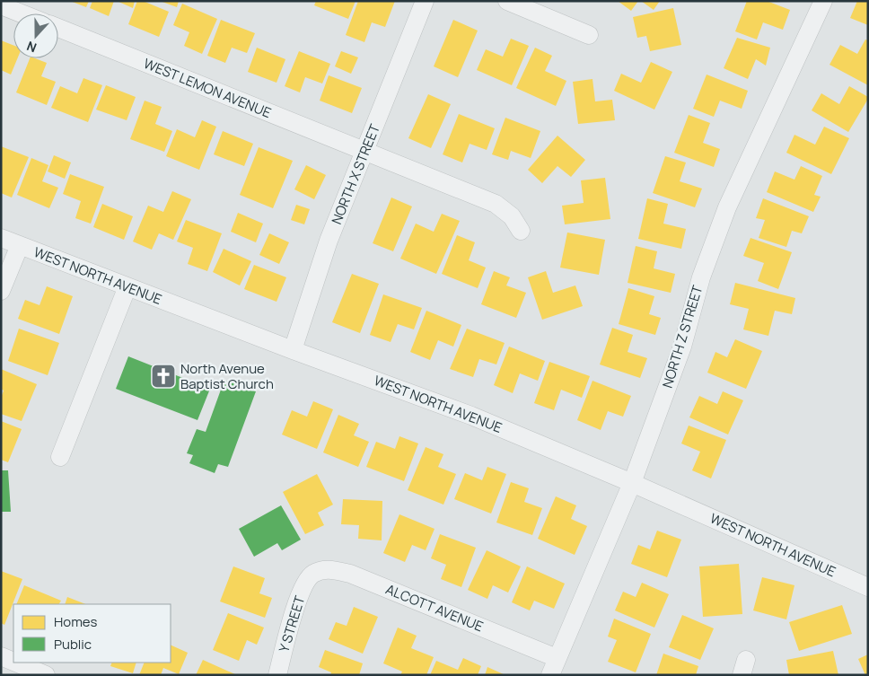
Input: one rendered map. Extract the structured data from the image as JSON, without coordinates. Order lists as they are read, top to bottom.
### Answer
{
  "streets": {
    "street": [
      "WEST LEMON AVENUE",
      "NORTH X STREET",
      "WEST NORTH AVENUE",
      "NORTH Z STREET",
      "ALCOTT AVENUE",
      "Y STREET"
    ]
  },
  "crossings": [
    ["WEST LEMON AVENUE", "NORTH X STREET"],
    ["NORTH X STREET", "WEST NORTH AVENUE"],
    ["WEST NORTH AVENUE", "NORTH Z STREET"],
    ["NORTH Z STREET", "ALCOTT AVENUE"],
    ["ALCOTT AVENUE", "Y STREET"]
  ],
  "places": {
    "church": ["North Avenue Baptist Church"]
  },
  "legend": ["Homes", "Public"],
  "north": "bottom"
}
